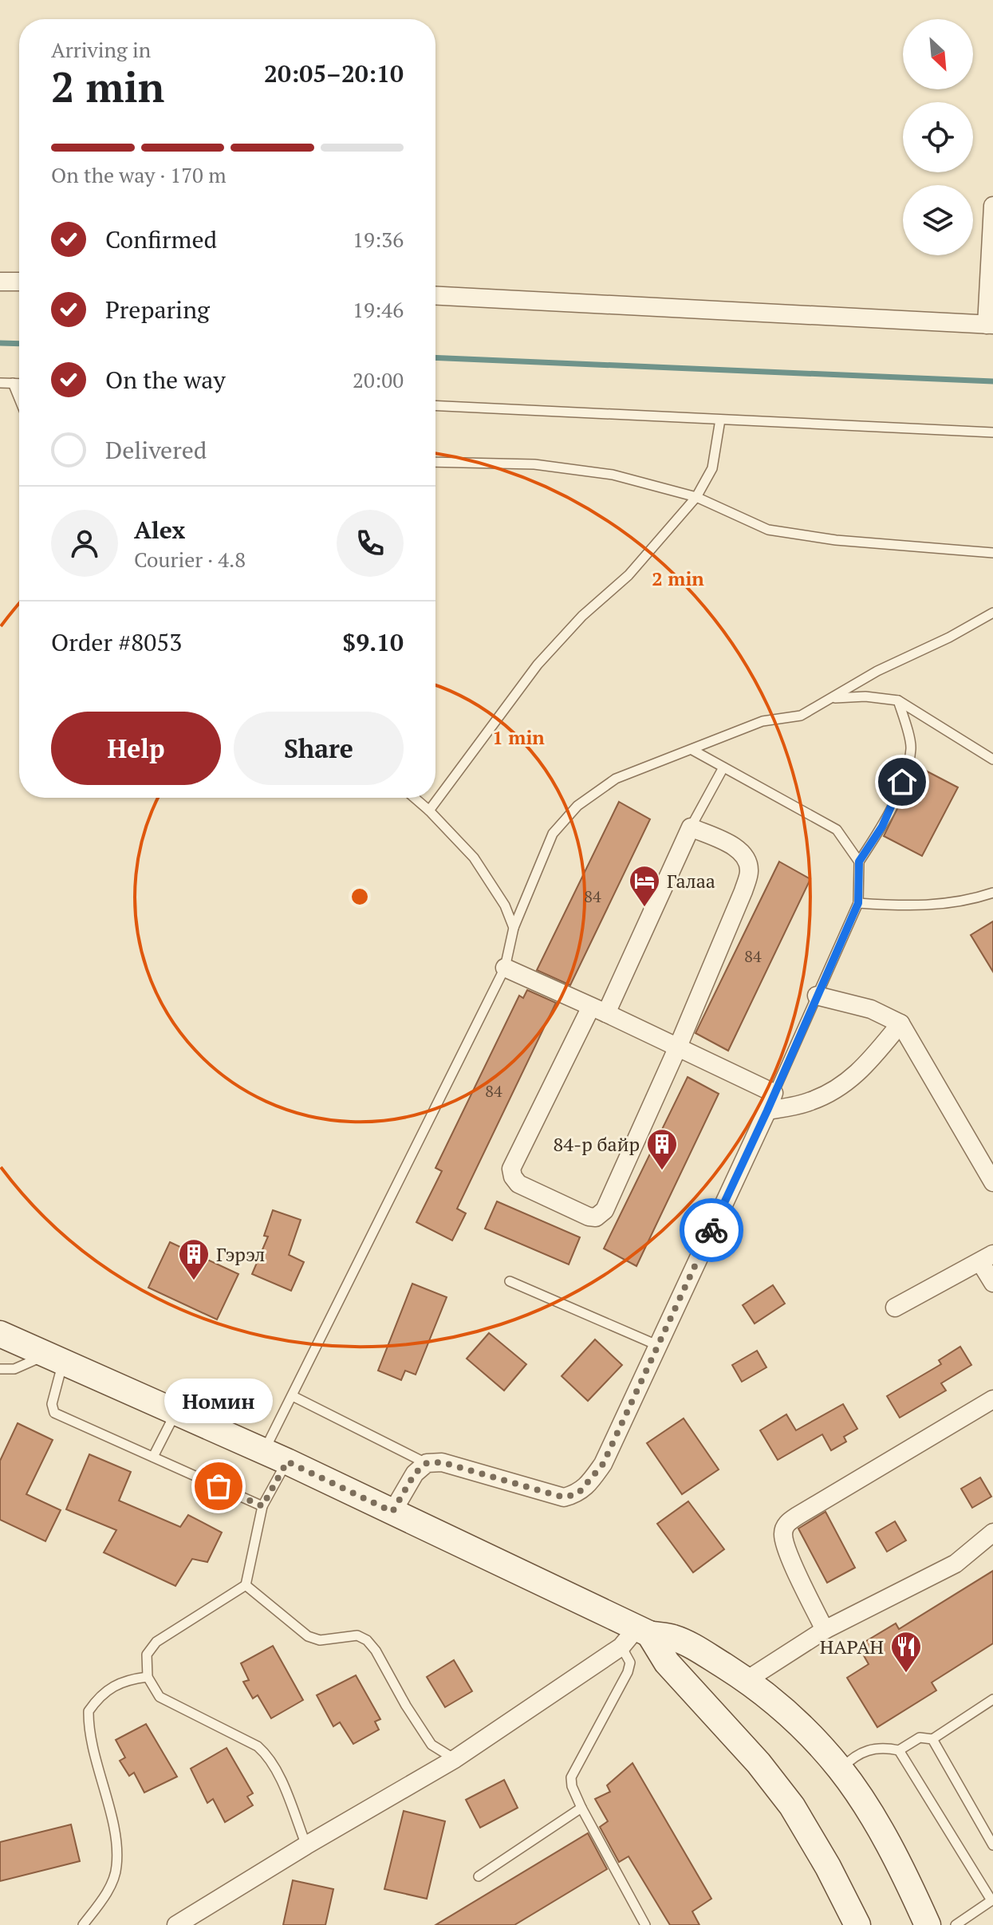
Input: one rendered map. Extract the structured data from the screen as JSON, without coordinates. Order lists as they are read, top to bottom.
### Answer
{
  "places": {
    "hotel": ["Галаа"],
    "building": ["84-р байр", "Гэрэл"],
    "other": ["Номин"],
    "restaurant": ["НАРАН"]
  },
  "house_numbers": ["84", "84", "84"],
  "north": "bottom right",
  "page": {
    "heading": ["2 min", "Arriving in", "20:05–20:10"],
    "panel": [
      "Alex",
      "Courier · 4.8",
      "Order #8053",
      "$9.10"
    ],
    "bar": "On the way · 170 m",
    "list": [
      ["Confirmed", "19:36"],
      ["Preparing", "19:46"],
      ["On the way", "20:00"],
      "Delivered"
    ],
    "buttons": ["Help", "Share"],
    "bubble": "Номин"
  },
  "rings": ["2 min", "1 min"]
}
